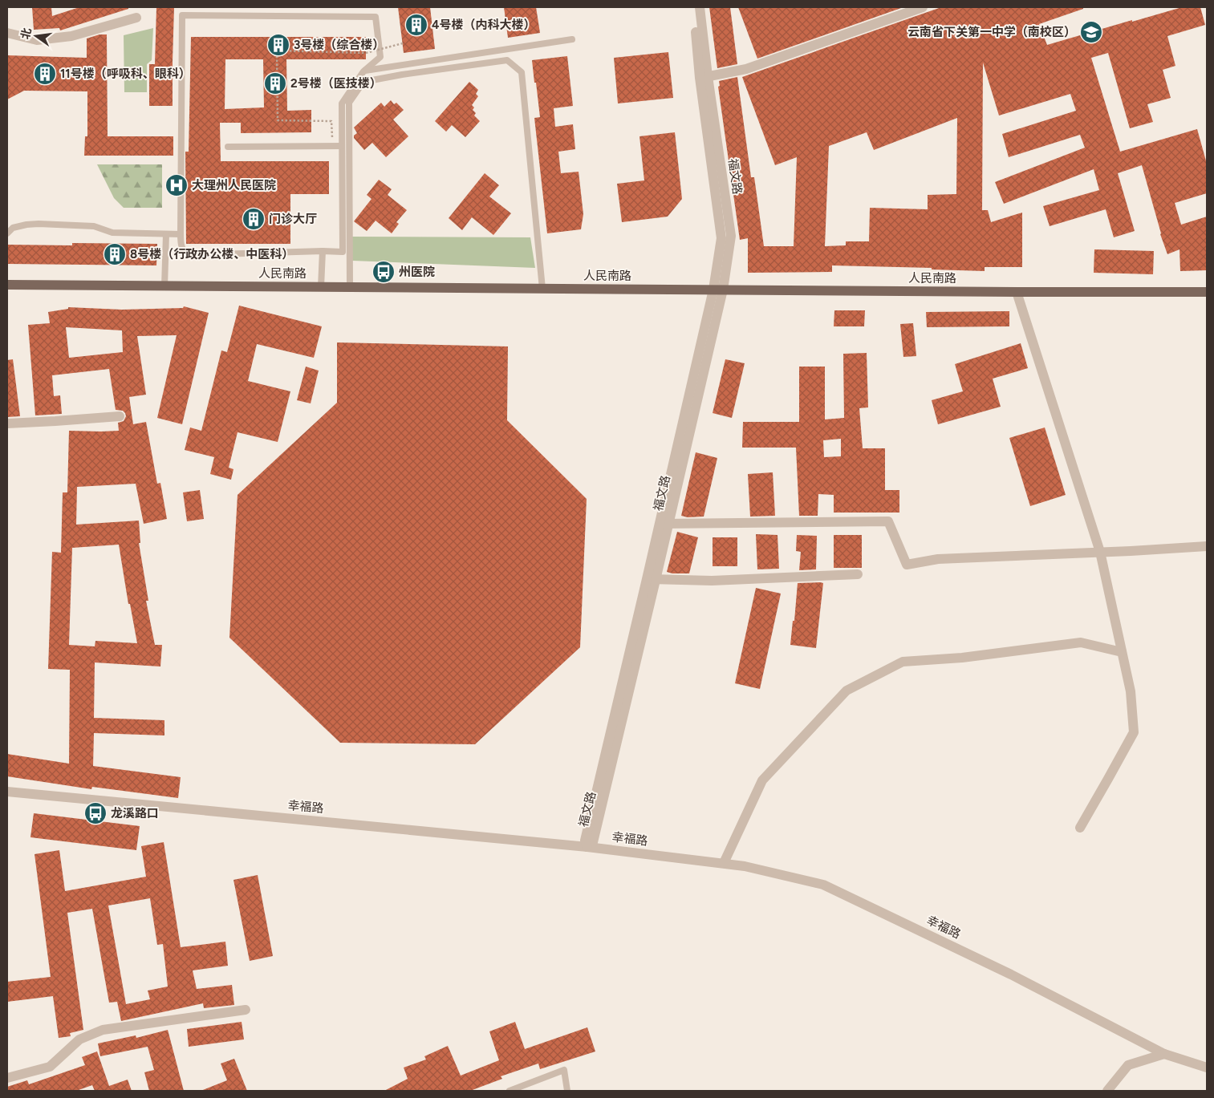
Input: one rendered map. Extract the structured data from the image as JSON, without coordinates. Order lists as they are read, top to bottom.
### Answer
{
  "streets": {
    "main road": ["人民南路"],
    "street": ["福文路", "幸福路"]
  },
  "crossings": [
    ["福文路", "人民南路"],
    ["福文路", "幸福路"]
  ],
  "places": {
    "building": [
      "4号楼（内科大楼）",
      "3号楼（综合楼）",
      "11号楼（呼吸科、眼科）",
      "2号楼（医技楼）",
      "门诊大厅",
      "8号楼（行政办公楼、中医科）"
    ],
    "school or university": ["云南省下关第一中学（南校区）"],
    "hospital": ["大理州人民医院"],
    "bus stop": ["州医院", "龙溪路口"]
  },
  "north": "left"
}
